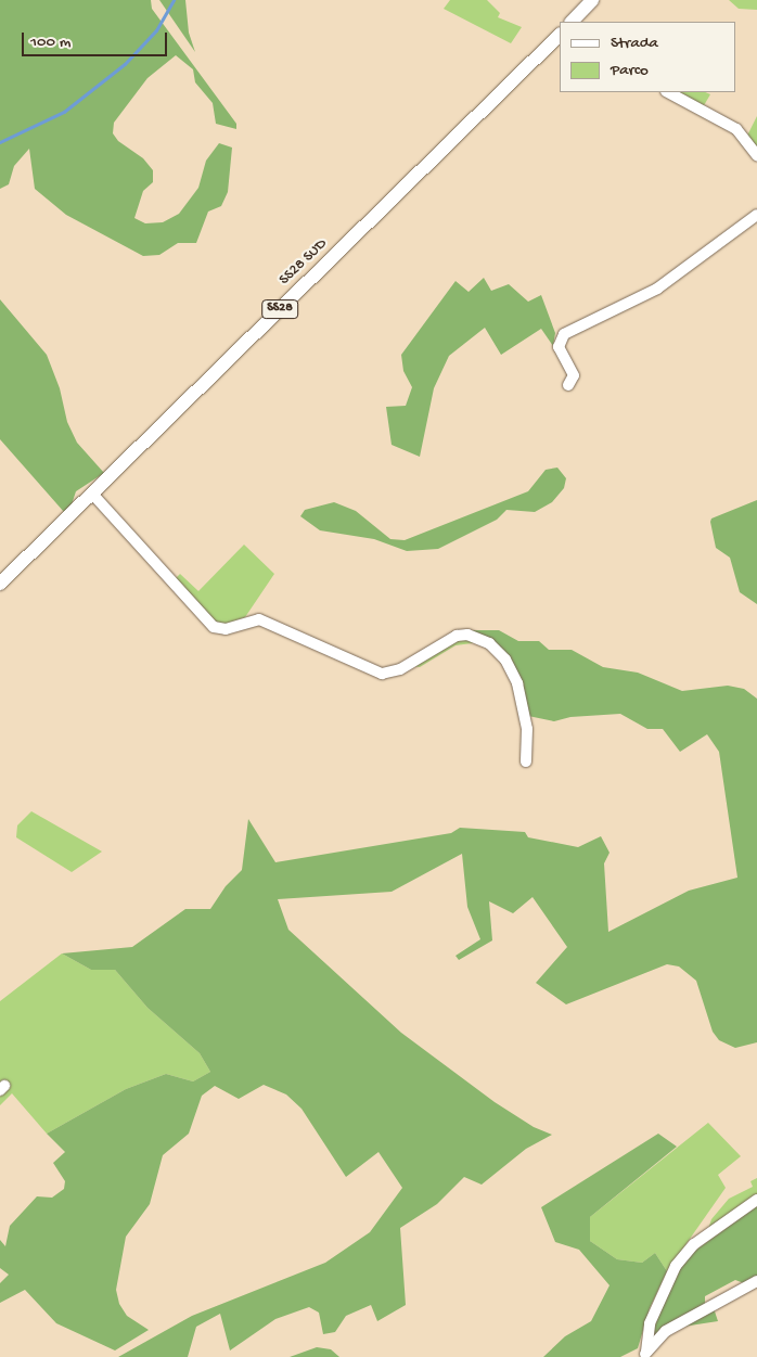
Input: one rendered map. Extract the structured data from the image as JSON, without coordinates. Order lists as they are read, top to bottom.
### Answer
{
  "streets": {
    "main road": ["SS28 SUD", "SS28"]
  },
  "legend": ["Strada", "Parco"],
  "scale_bar": "100 m"
}
